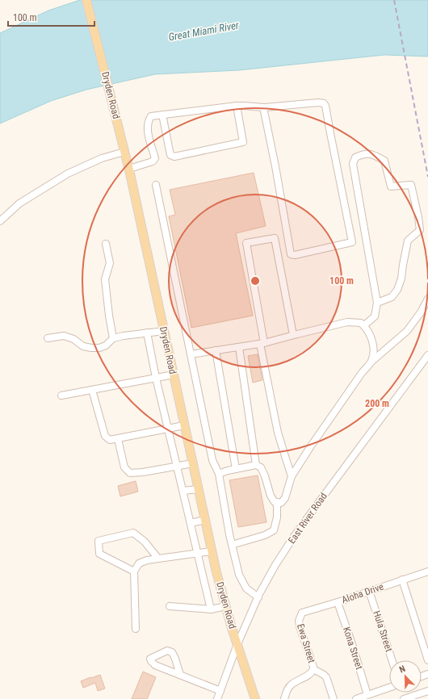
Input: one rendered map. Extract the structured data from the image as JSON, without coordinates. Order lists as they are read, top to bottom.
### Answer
{
  "streets": {
    "main road": ["Dryden Road"],
    "street": [
      "East River Road",
      "Aloha Drive",
      "Hula Street",
      "Ewa Street",
      "Kona Street"
    ]
  },
  "crossings": [
    ["Dryden Road", "East River Road"],
    ["Aloha Drive", "Hula Street"],
    ["Aloha Drive", "Ewa Street"],
    ["Aloha Drive", "Kona Street"]
  ],
  "water": ["Great Miami River"],
  "scale_bar": "100 m",
  "north": "top left",
  "rings": ["100 m", "200 m"]
}
